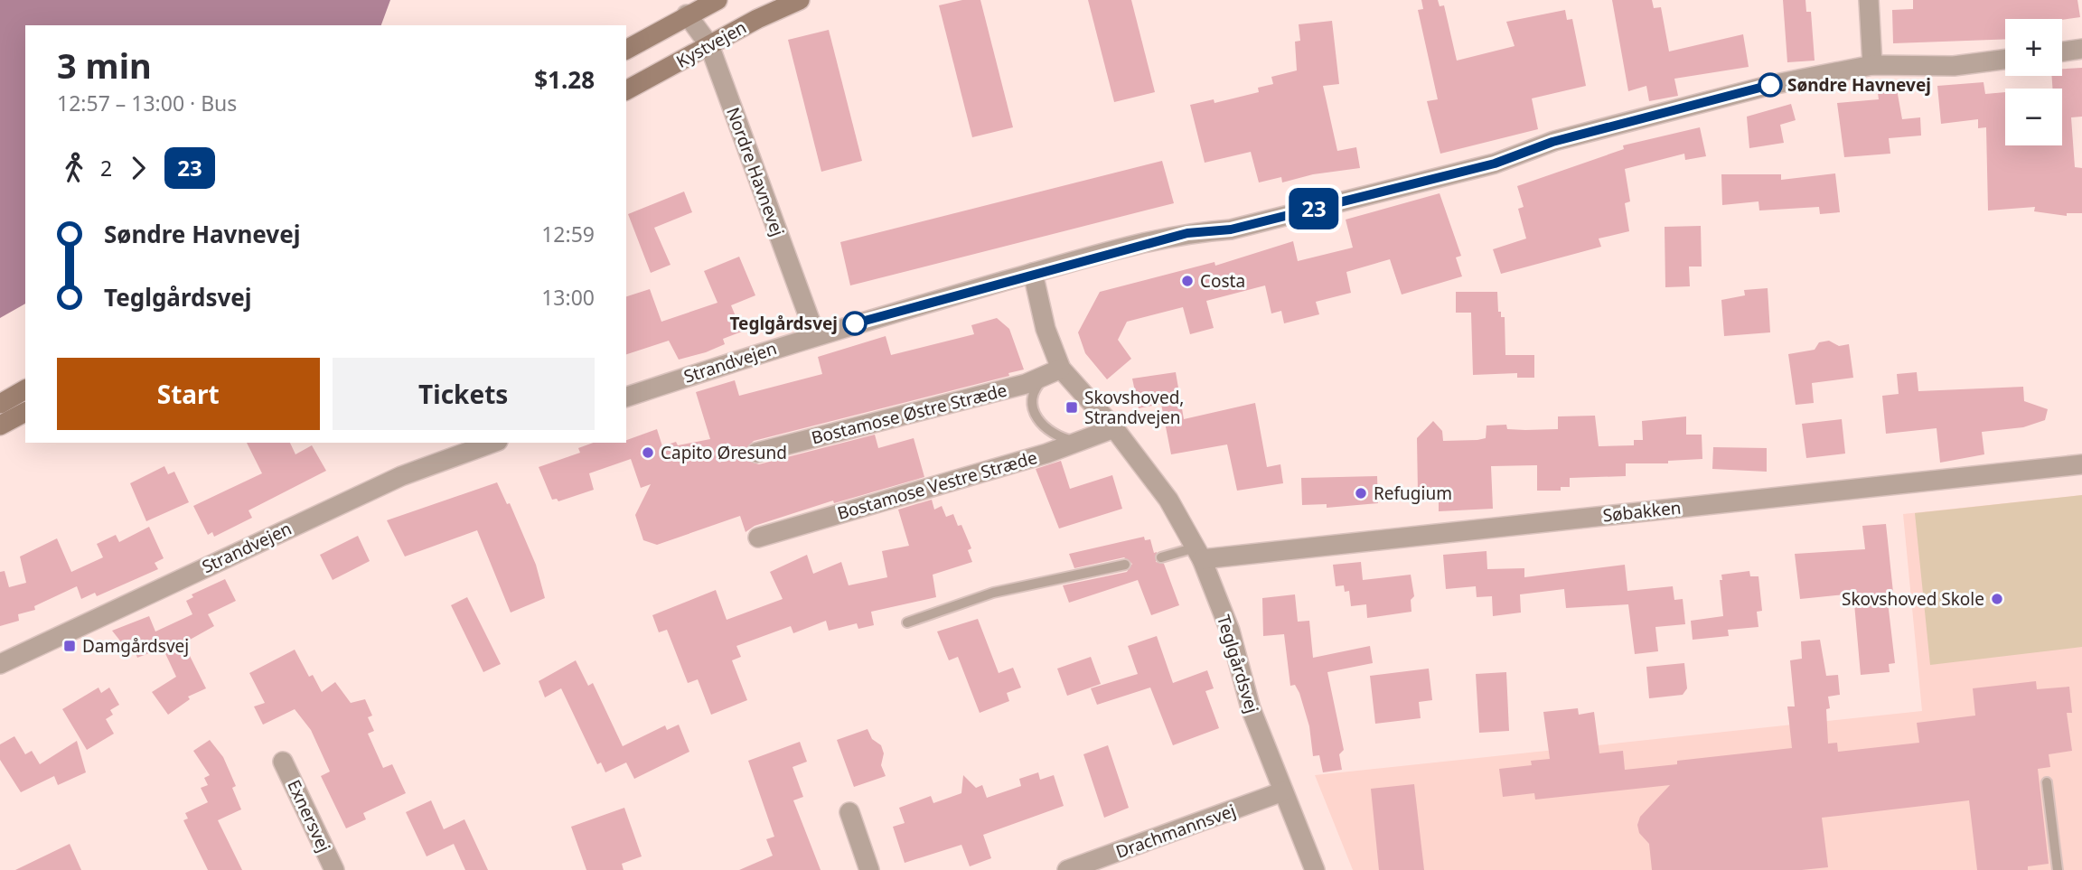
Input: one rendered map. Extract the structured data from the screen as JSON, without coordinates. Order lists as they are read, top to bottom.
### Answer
{
  "streets": {
    "main road": ["Kystvejen"],
    "street": [
      "Nordre Havnevej",
      "Strandvejen",
      "Bostamose Østre Stræde",
      "Bostamose Vestre Stræde",
      "Søbakken",
      "Teglgårdsvej",
      "Exnersvej",
      "Drachmannsvej"
    ]
  },
  "crossings": [
    ["Kystvejen", "Nordre Havnevej"],
    ["Nordre Havnevej", "Strandvejen"],
    ["Strandvejen", "Teglgårdsvej"],
    ["Bostamose Østre Stræde", "Teglgårdsvej"],
    ["Bostamose Vestre Stræde", "Teglgårdsvej"],
    ["Søbakken", "Teglgårdsvej"],
    ["Teglgårdsvej", "Drachmannsvej"]
  ],
  "places": {
    "other": [
      "Søndre Havnevej",
      "Costa",
      "Teglgårdsvej",
      "Capito Øresund",
      "Refugium",
      "Skovshoved Skole"
    ],
    "transit": ["Skovshoved, Strandvejen", "Damgårdsvej"]
  },
  "lines": ["bus line 23"],
  "page": {
    "on_map": "23",
    "map_buttons": ["+", "−"],
    "heading": ["3 min", "12:57 – 13:00 · Bus", "$1.28"],
    "legs": ["2", "23"],
    "list": [
      {
        "name": "Søndre Havnevej",
        "value": "12:59"
      },
      {
        "name": "Teglgårdsvej",
        "value": "13:00"
      }
    ],
    "buttons": ["Start", "Tickets"]
  }
}
